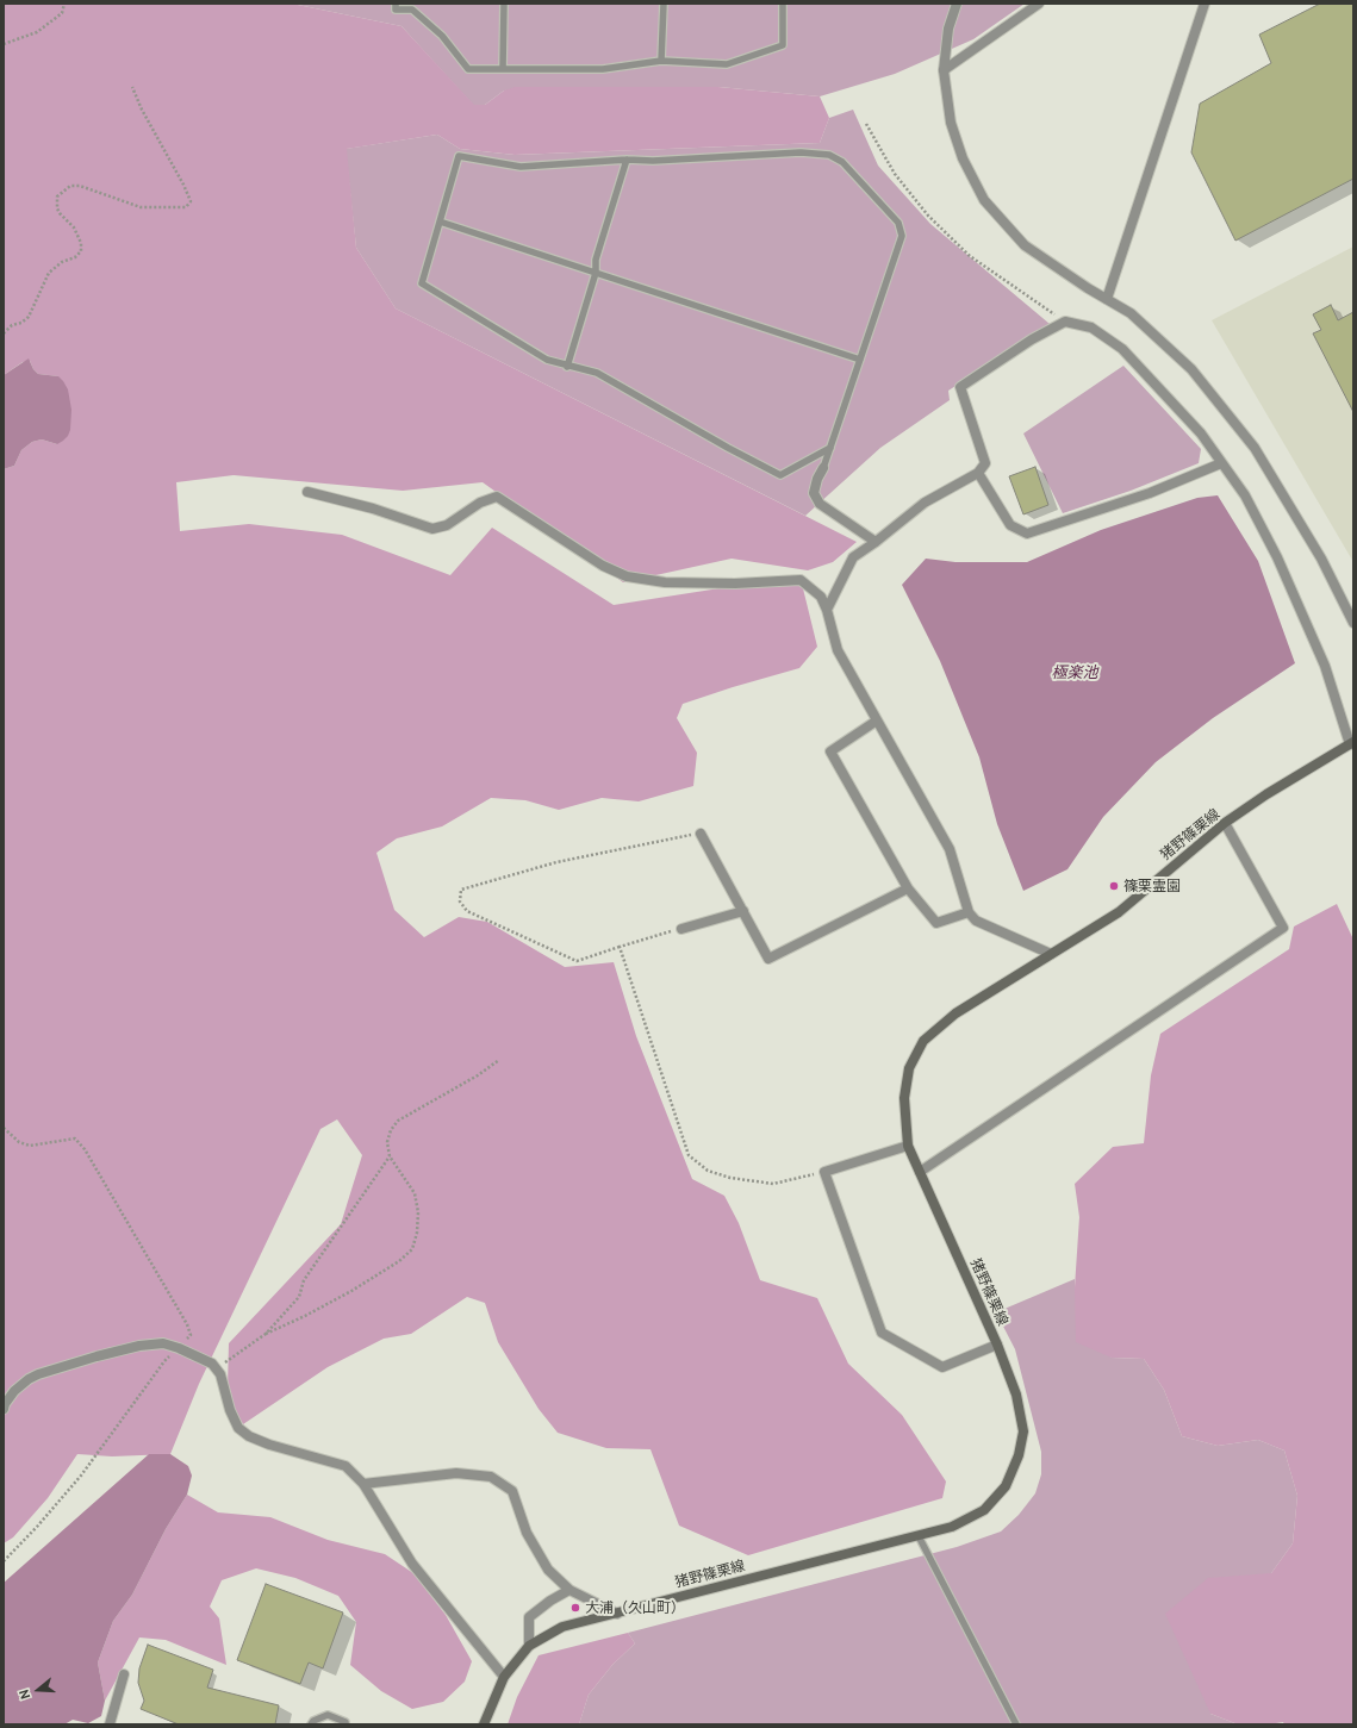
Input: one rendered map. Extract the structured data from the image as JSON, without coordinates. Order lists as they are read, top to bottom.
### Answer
{
  "streets": {
    "main road": ["猪野篠栗線"]
  },
  "water": ["極楽池"],
  "places": ["篠栗霊園", "大浦（久山町）"],
  "north": "left"
}
